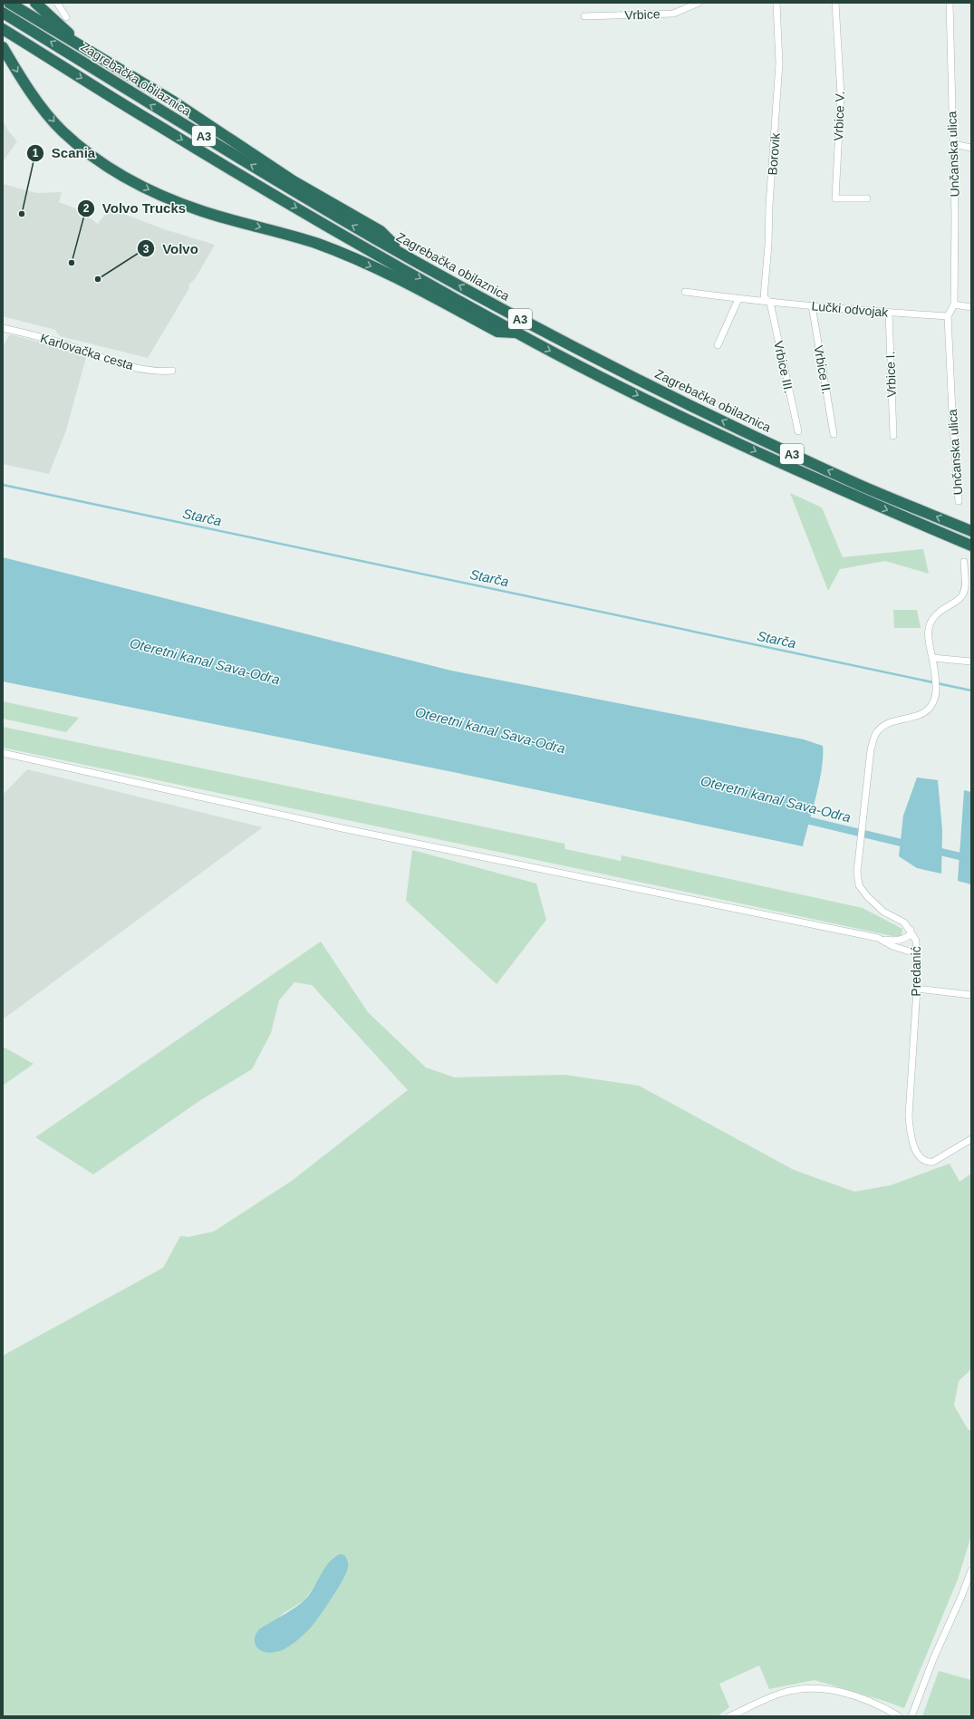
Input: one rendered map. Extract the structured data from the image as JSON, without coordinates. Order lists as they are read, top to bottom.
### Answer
{
  "streets": {
    "highway": ["Zagrebačka obilaznica", "A3"],
    "street": [
      "Vrbice",
      "Vrbice V.",
      "Borovik",
      "Unčanska ulica",
      "Lučki odvojak",
      "Karlovačka cesta",
      "Vrbice III.",
      "Vrbice II.",
      "Vrbice I.",
      "Predanić"
    ]
  },
  "crossings": [
    ["Borovik", "Lučki odvojak"],
    ["Borovik", "Vrbice III."],
    ["Unčanska ulica", "Lučki odvojak"],
    ["Lučki odvojak", "Vrbice III."],
    ["Lučki odvojak", "Vrbice II."],
    ["Lučki odvojak", "Vrbice I."]
  ],
  "water": ["Starča", "Oteretni kanal Sava-Odra"],
  "places": ["Scania", "Volvo Trucks", "Volvo"]
}
